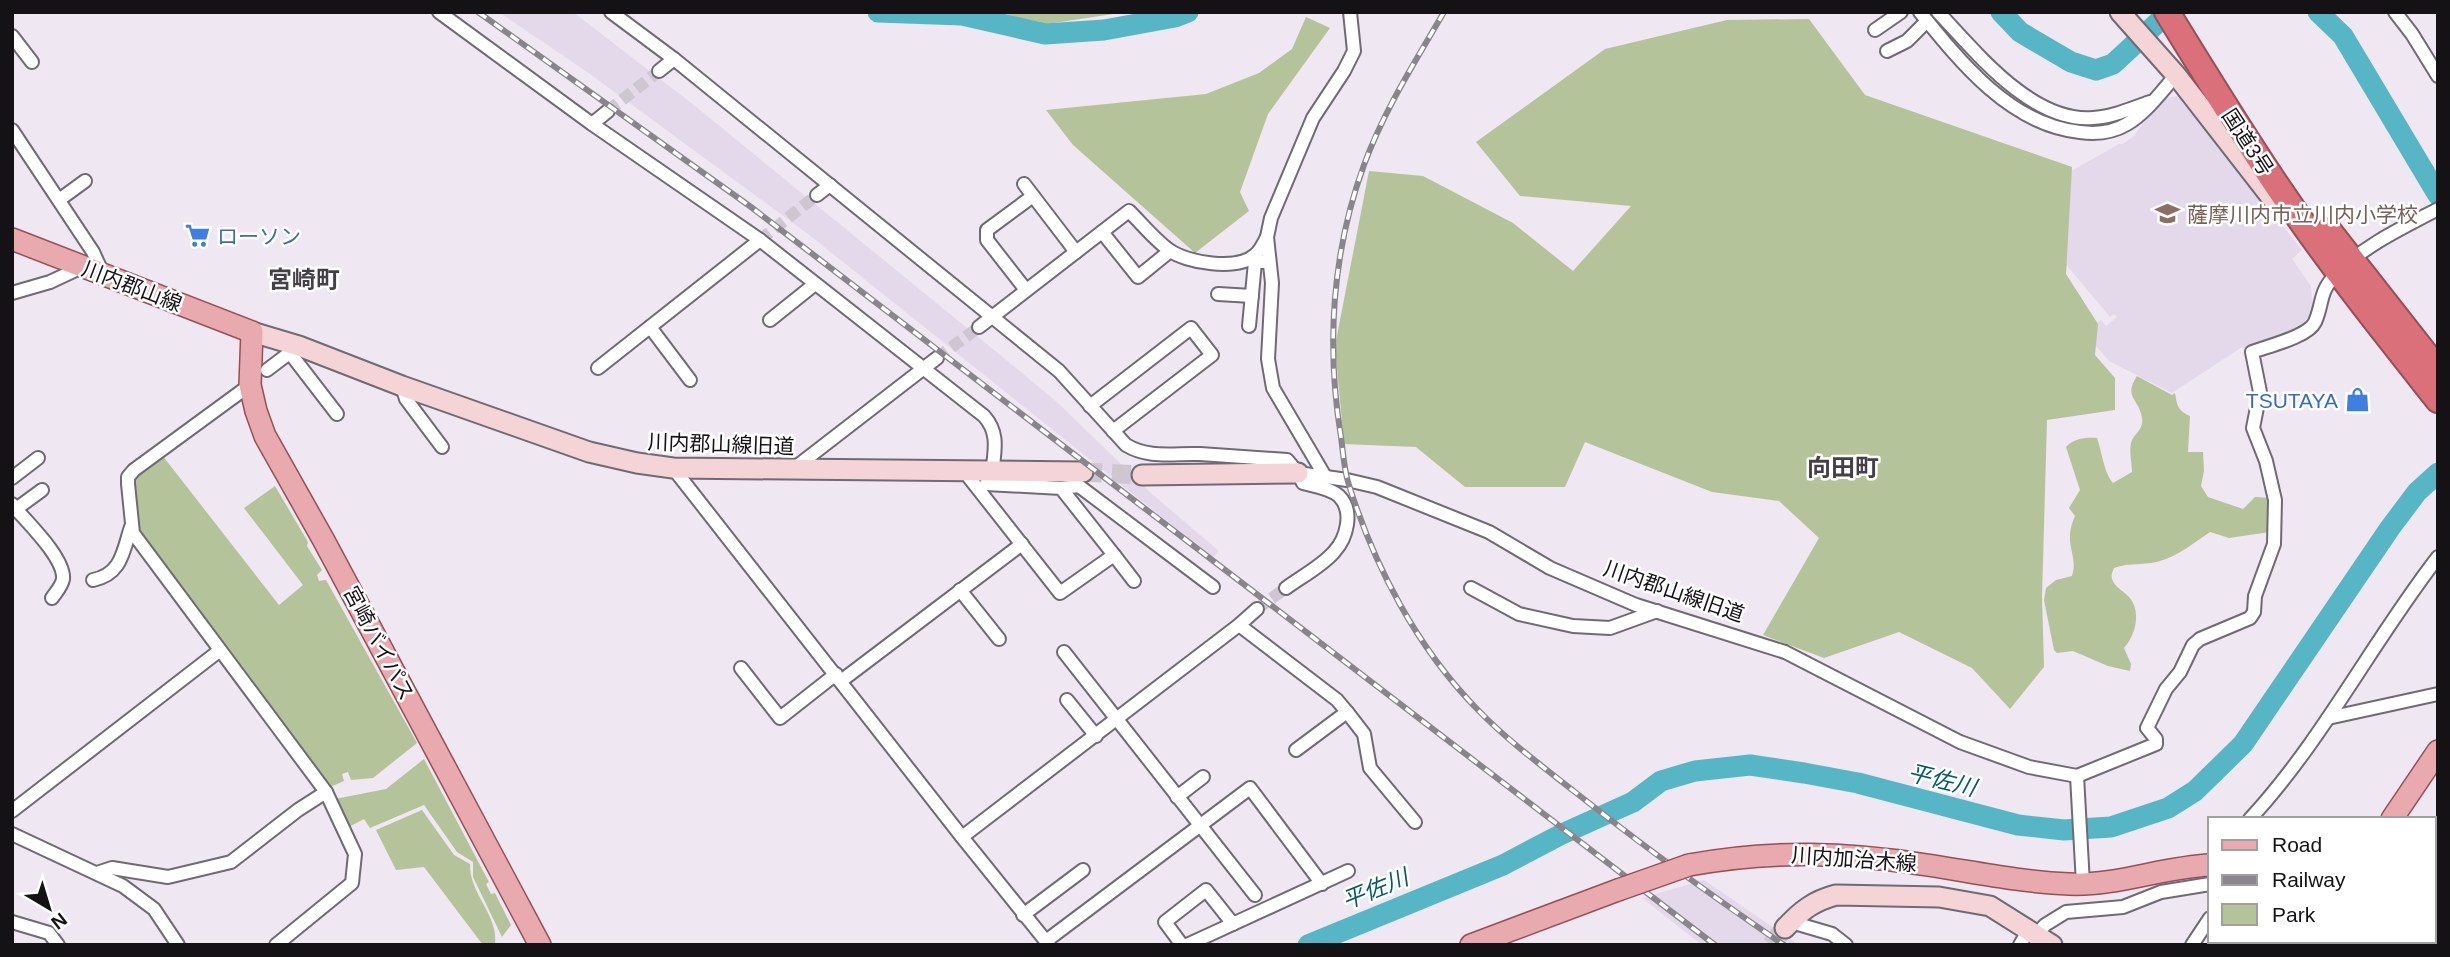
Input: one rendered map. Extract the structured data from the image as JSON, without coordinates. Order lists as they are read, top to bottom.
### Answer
{
  "streets": {
    "highway": ["国道3号"],
    "main road": ["川内郡山線", "宮崎バイパス", "川内加治木線"],
    "street": ["川内郡山線旧道"]
  },
  "crossings": [
    ["川内郡山線", "川内郡山線旧道"],
    ["川内郡山線", "宮崎バイパス"],
    ["川内郡山線旧道", "宮崎バイパス"]
  ],
  "districts": ["宮崎町", "向田町"],
  "water": ["平佐川"],
  "places": {
    "school or university": ["薩摩川内市立川内小学校"],
    "supermarket": ["ローソン"],
    "shop": ["TSUTAYA"]
  },
  "legend": ["Road", "Railway", "Park"],
  "north": "bottom right"
}
